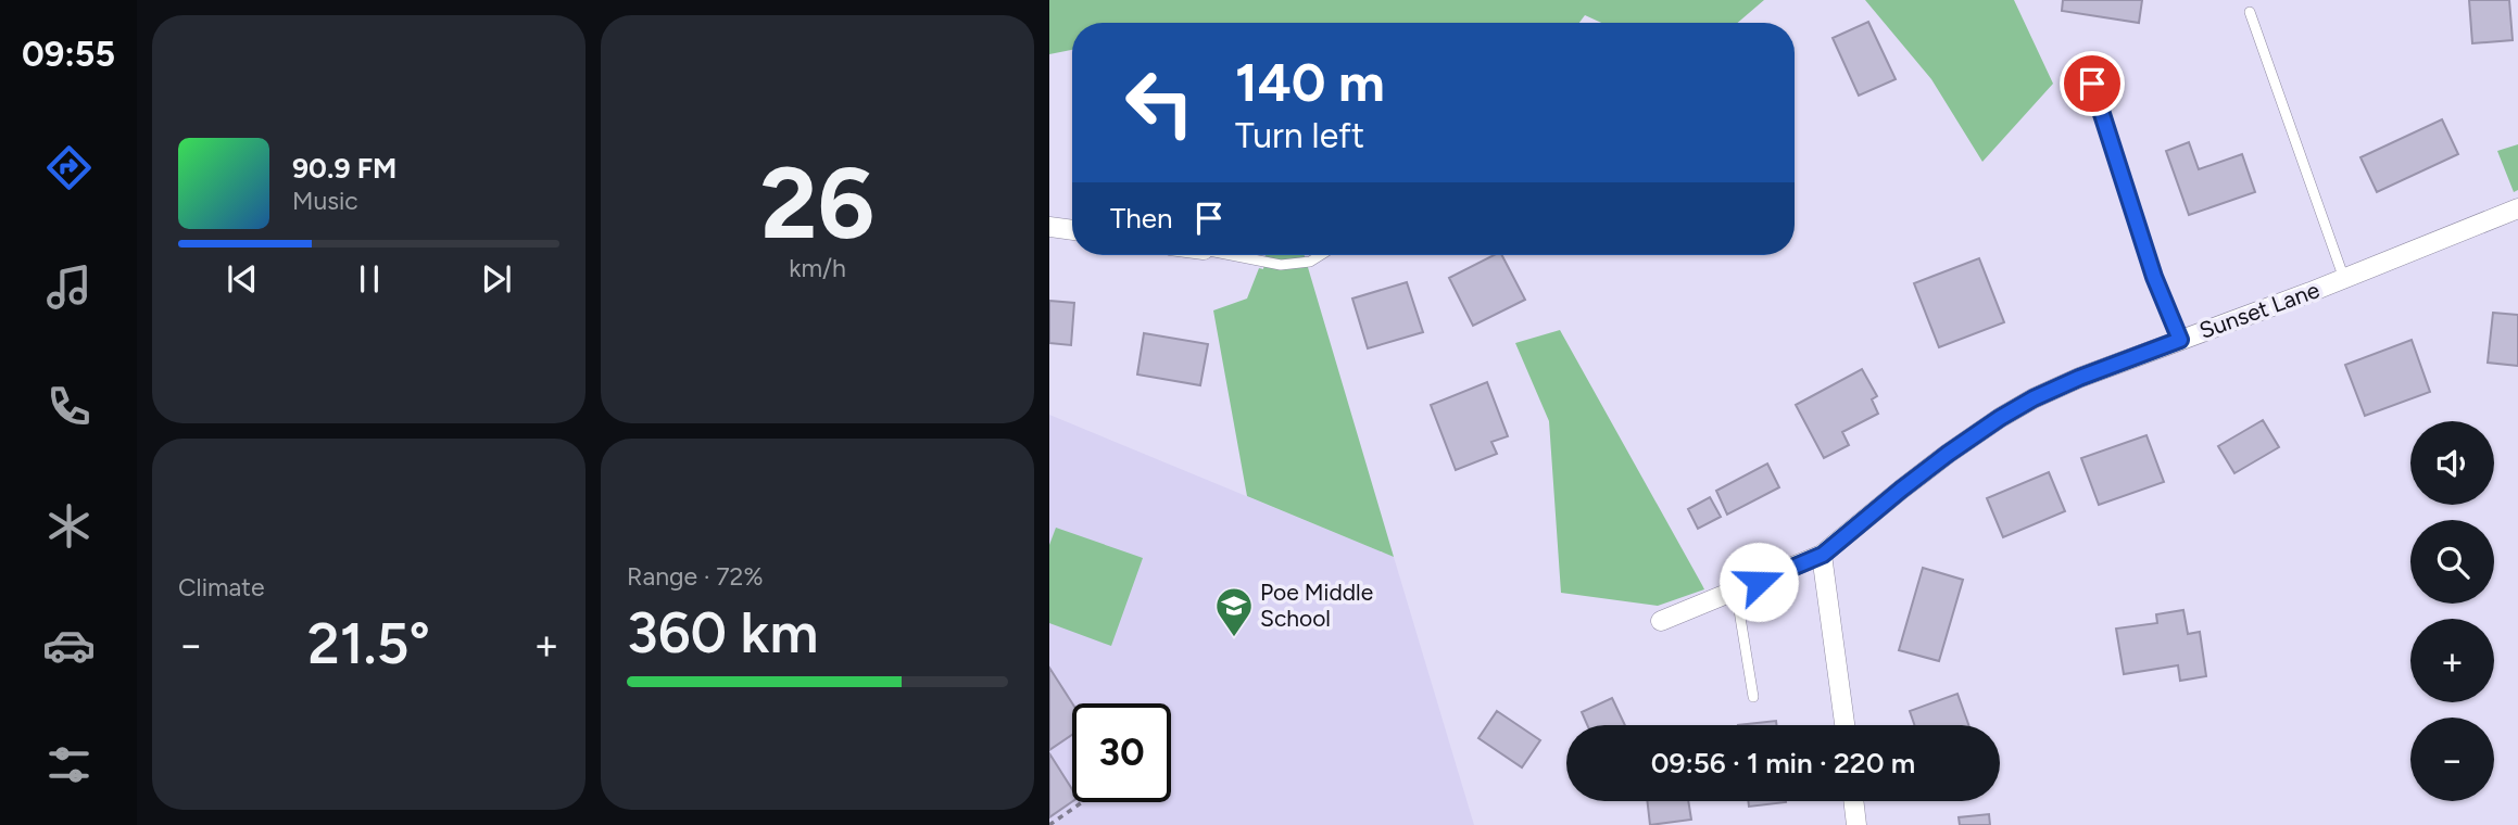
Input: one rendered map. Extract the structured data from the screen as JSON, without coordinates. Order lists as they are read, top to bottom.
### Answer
{
  "streets": {
    "street": ["Sunset Lane"]
  },
  "places": {
    "school or university": ["Poe Middle School"]
  },
  "page": {
    "tabs": "09:55",
    "tile": [
      ["26", "km/h"],
      "Climate",
      ["Range · 72%", "360 km"]
    ],
    "turn": ["140 m", "Turn left"],
    "song": ["90.9 FM", "Music"],
    "then": "Then",
    "map_buttons": ["+", "−"],
    "heat": ["−", "21.5°", "+"],
    "limit": "30",
    "trip": "09:56 · 1 min · 220 m"
  }
}
